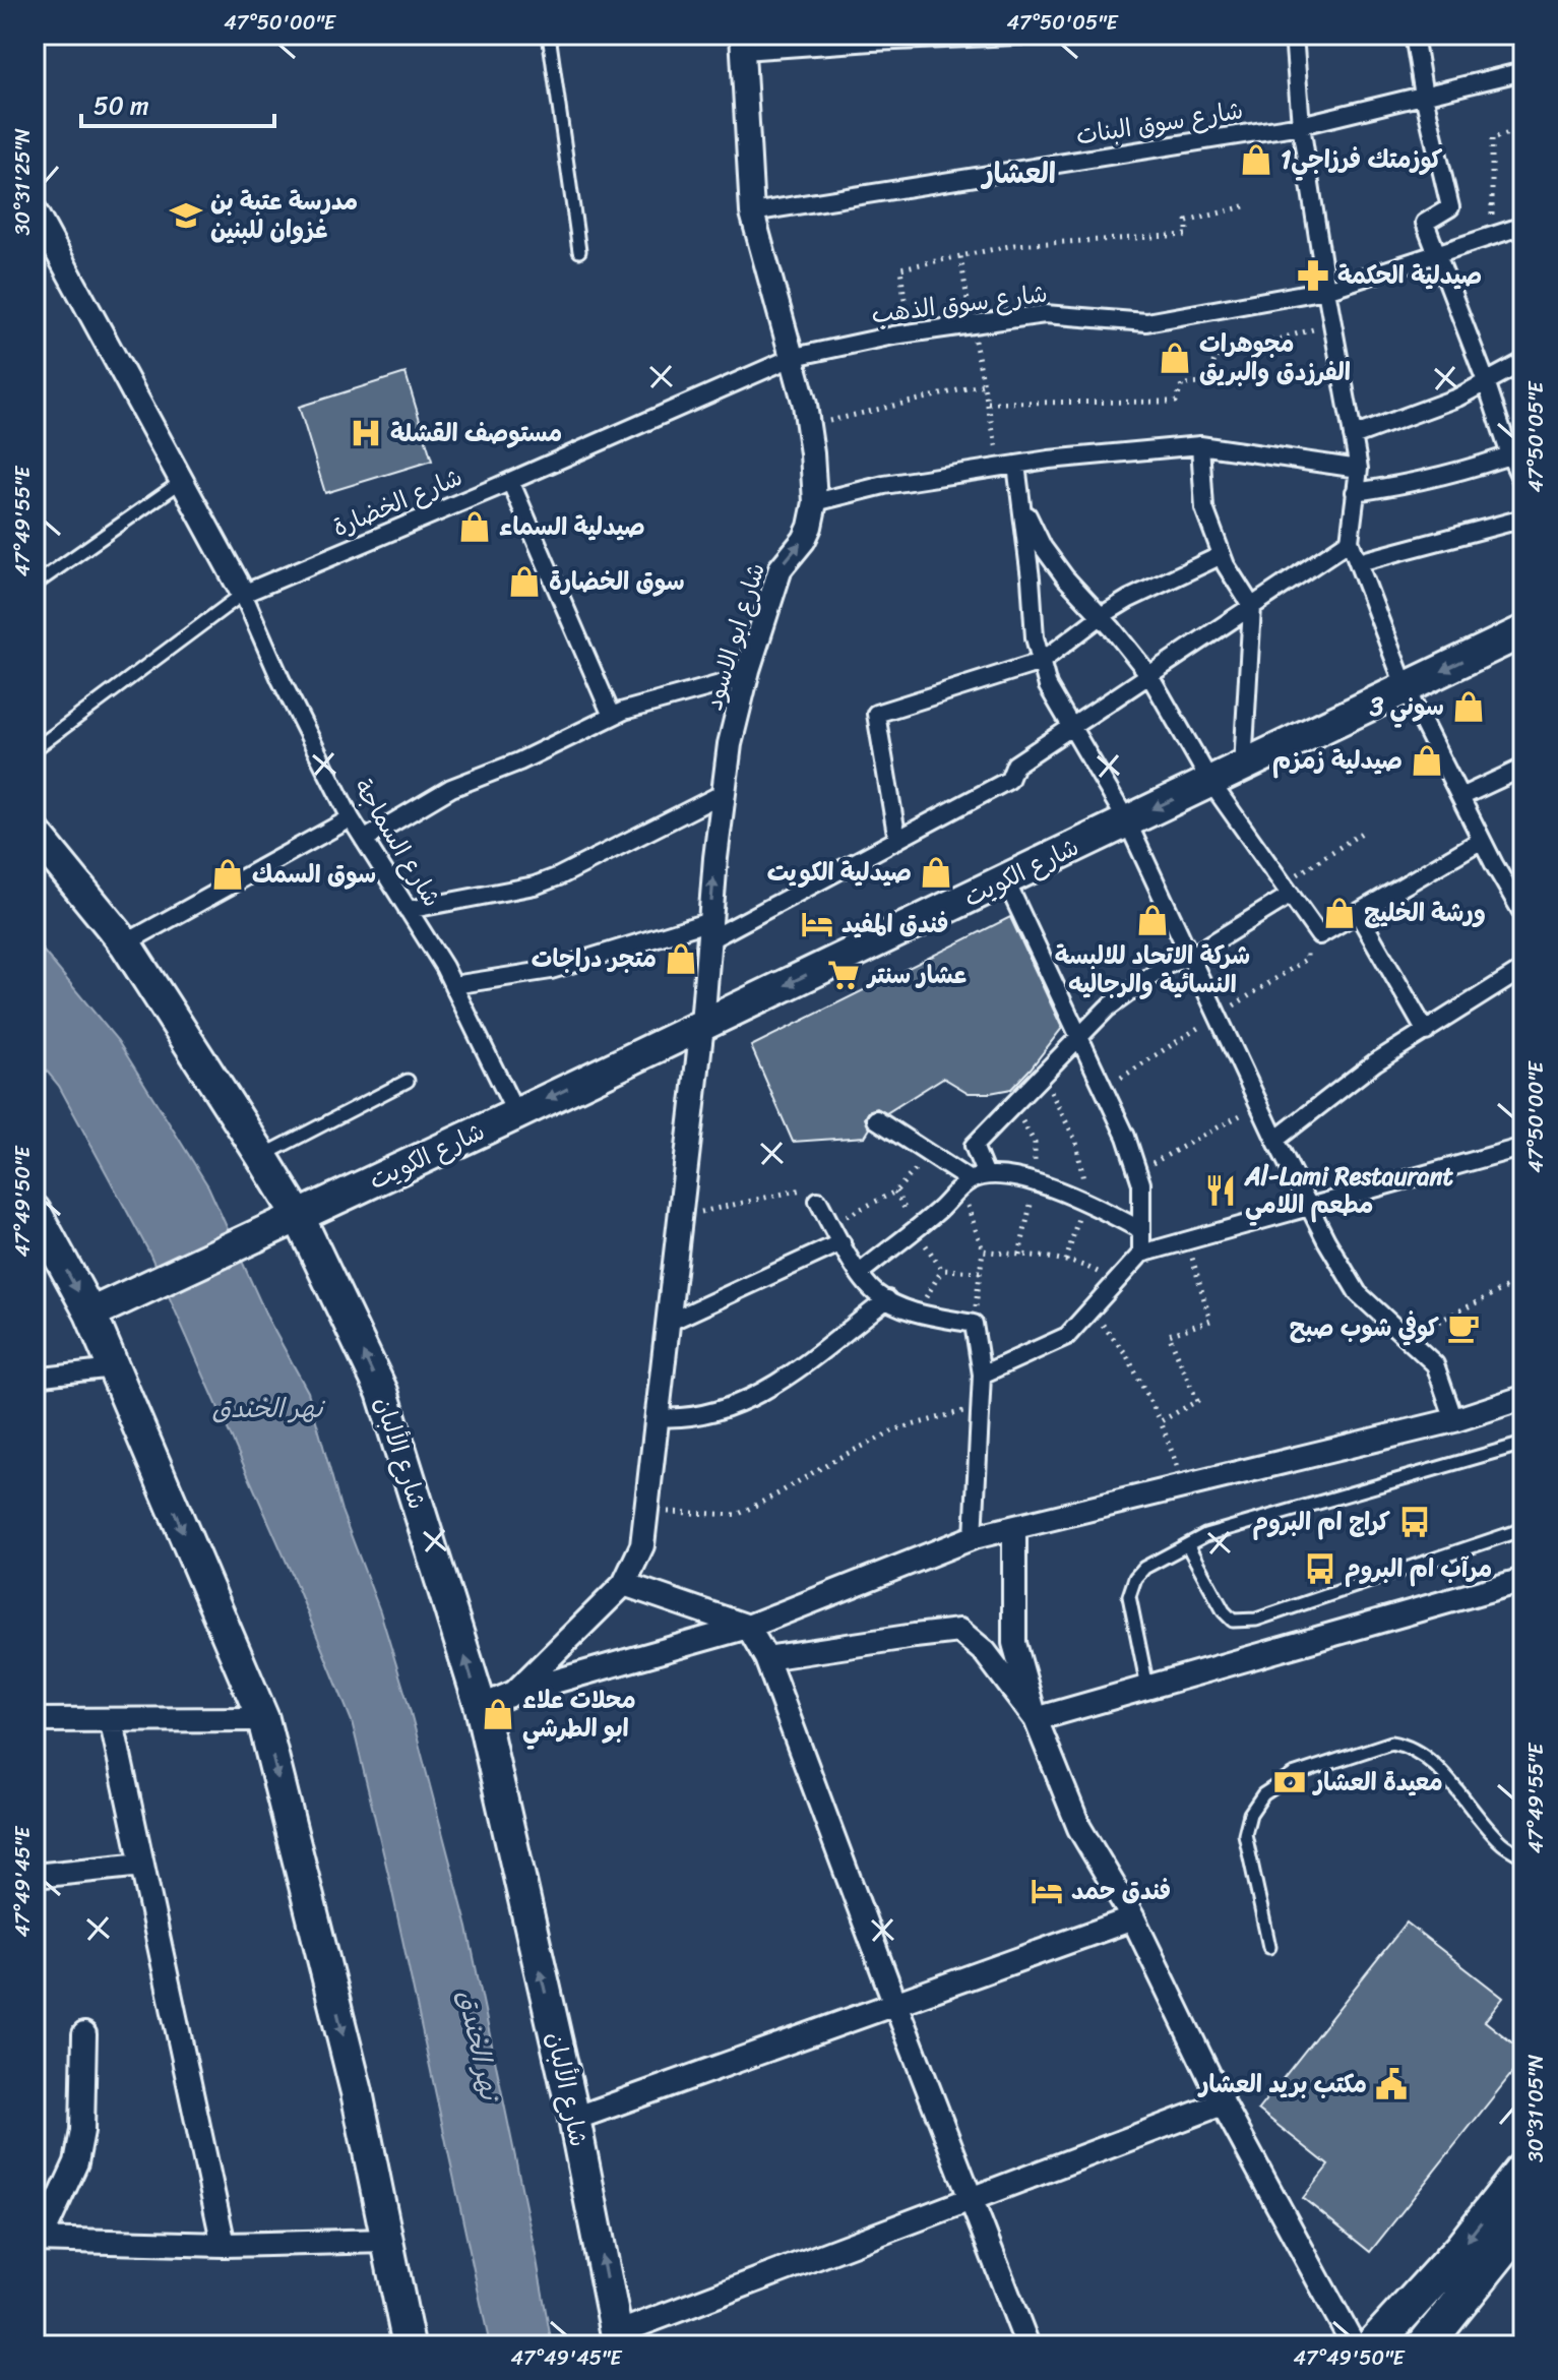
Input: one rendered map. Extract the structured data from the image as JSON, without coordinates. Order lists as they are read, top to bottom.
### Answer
{
  "streets": {
    "main road": ["شارع الكويت", "شارع الألبان"],
    "street": [
      "شارع سوق البنات",
      "شارع سوق الذهب",
      "شارع الخضارة",
      "شارع ابو الاسود",
      "شارع السماجة"
    ]
  },
  "crossings": [
    ["شارع سوق البنات", "شارع ابو الاسود"],
    ["شارع سوق الذهب", "شارع الخضارة"],
    ["شارع سوق الذهب", "شارع ابو الاسود"],
    ["شارع الخضارة", "شارع ابو الاسود"],
    ["شارع الخضارة", "شارع السماجة"],
    ["شارع ابو الاسود", "شارع الكويت"],
    ["شارع السماجة", "شارع الكويت"],
    ["شارع الكويت", "شارع الألبان"]
  ],
  "one_way": ["شارع الكويت"],
  "districts": ["العشار"],
  "water": ["نهر الخندق"],
  "places": {
    "shop": [
      "كوزمتك فرزاجي1",
      "مجوهرات الفرزدق والبريق",
      "صيدلية السماء",
      "سوق الخضارة",
      "سوني 3",
      "صيدلية زمزم",
      "صيدلية الكويت",
      "سوق السمك",
      "ورشة الخليج",
      "شركة الاتحاد للالبسة النسائية والرجاليه",
      "متجر دراجات",
      "محلات علاء ابو الطرشي"
    ],
    "school or university": ["مدرسة عتبة بن غزوان للبنين"],
    "pharmacy": ["صيدلية الحكمة"],
    "hospital": ["مستوصف القشلة"],
    "hotel": ["فندق المفيد", "فندق حمد"],
    "supermarket": ["عشار سنتر"],
    "restaurant": ["Al-Lami Restaurant مطعم اللامي"],
    "cafe": ["كوفي شوب صبح"],
    "bus stop": ["كراج ام البروم", "مرآب ام البروم"],
    "bank": ["معيدة العشار"],
    "public building": ["مكتب بريد العشار"]
  },
  "scale_bar": "50 m",
  "coordinates": [
    "47°50'00\"E",
    "47°50'05\"E",
    "30°31'25\"N",
    "47°49'55\"E",
    "47°49'50\"E",
    "47°49'45\"E",
    "30°31'05\"N"
  ]
}
